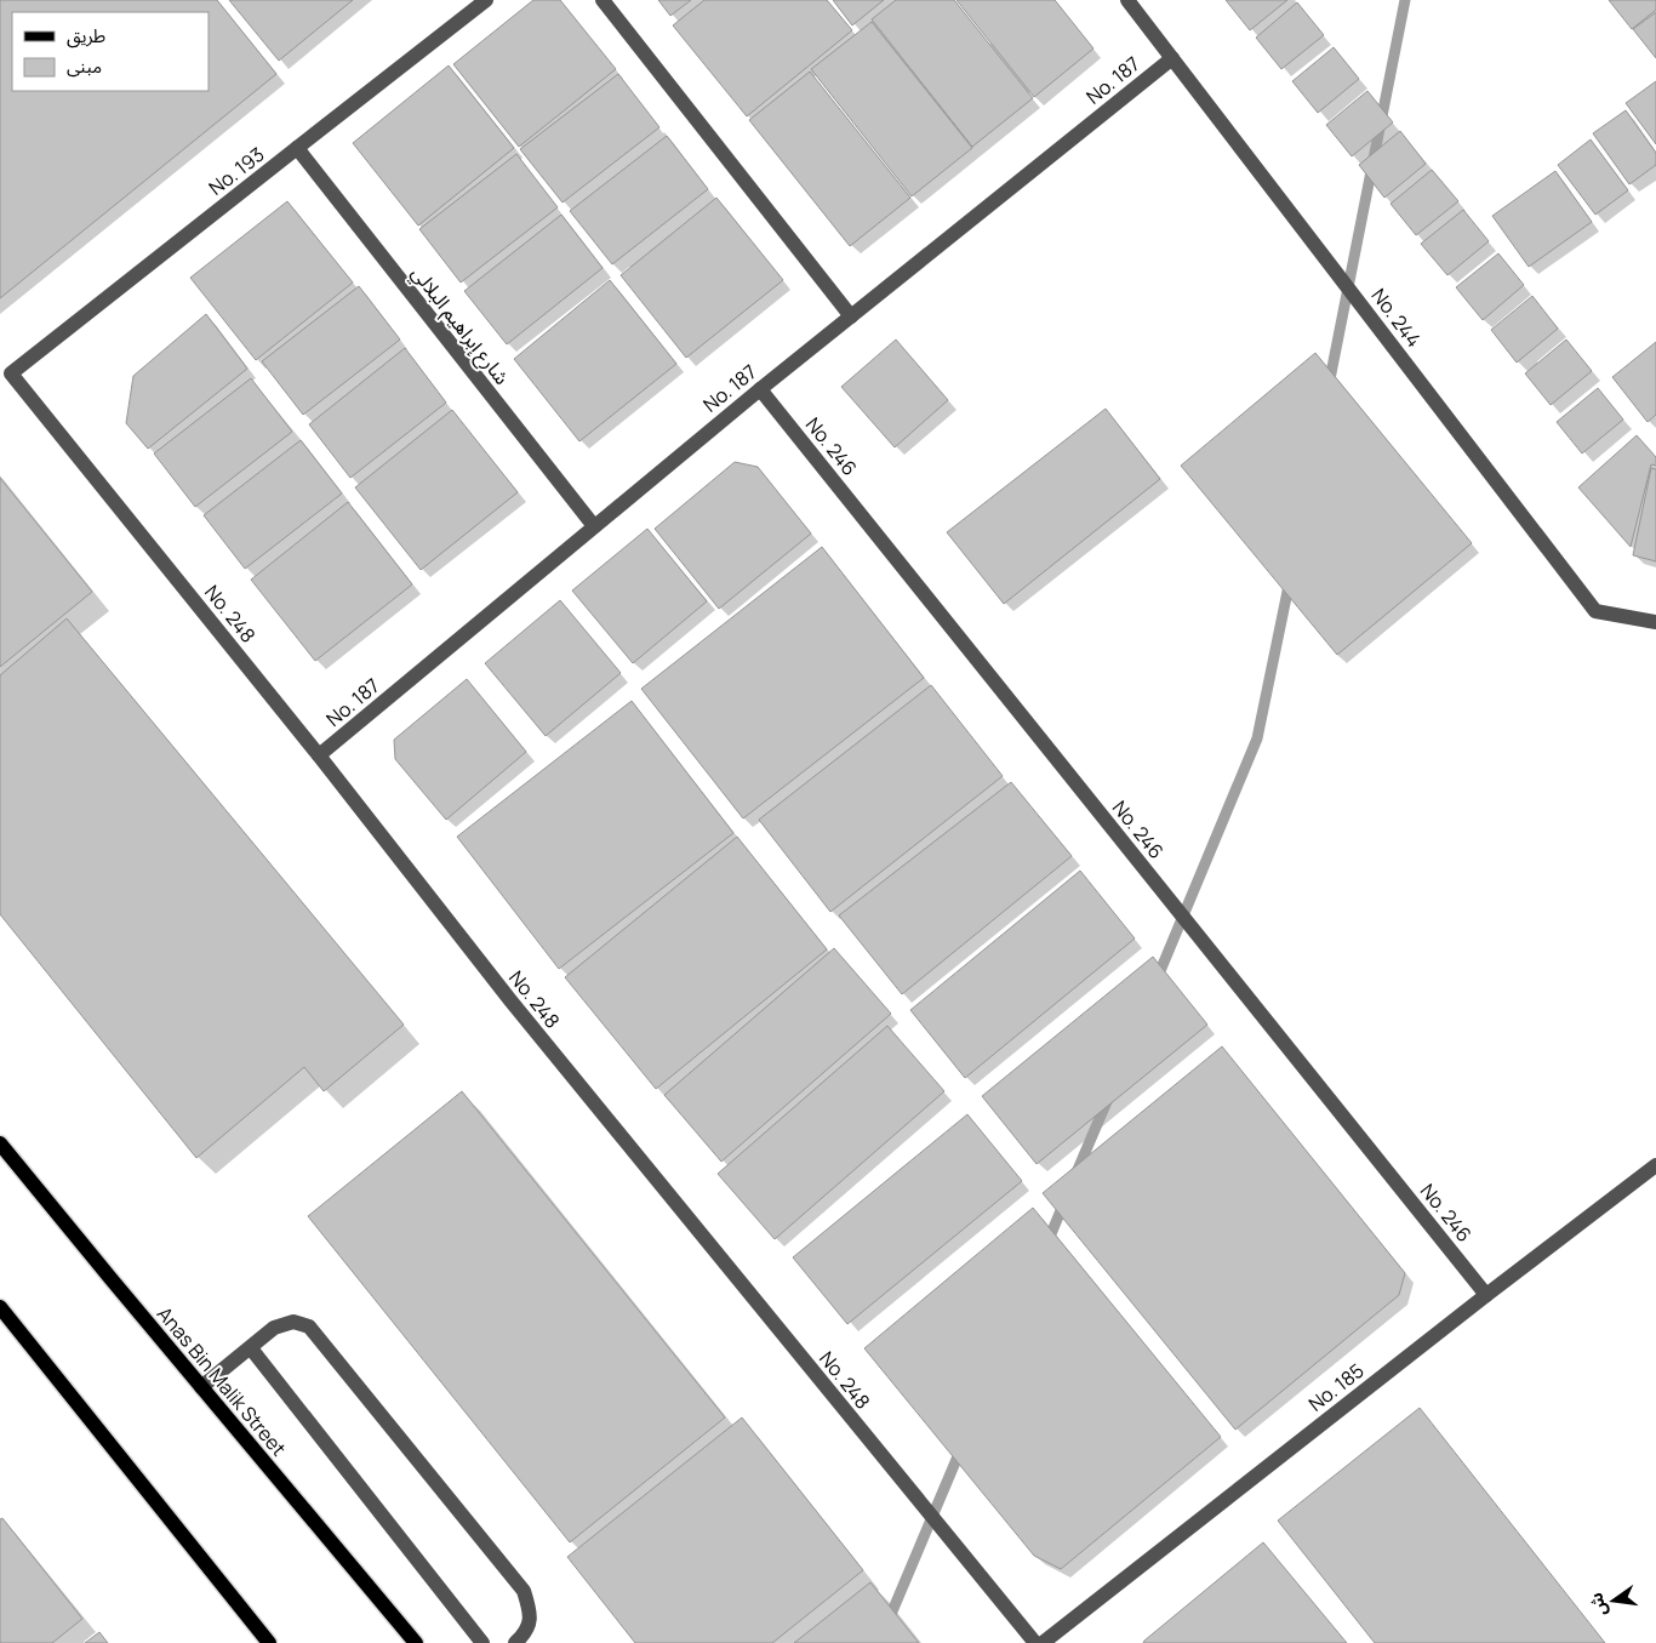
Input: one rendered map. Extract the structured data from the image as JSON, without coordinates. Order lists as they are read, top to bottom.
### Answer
{
  "streets": {
    "main road": ["Anas Bin Malik Street"],
    "street": [
      "No. 187",
      "No. 193",
      "No. 244",
      "شارع إبراهيم البلالي",
      "No. 246",
      "No. 248",
      "No. 185"
    ]
  },
  "crossings": [
    ["No. 187", "No. 244"],
    ["No. 187", "شارع إبراهيم البلالي"],
    ["No. 187", "No. 246"],
    ["No. 187", "No. 248"],
    ["No. 193", "شارع إبراهيم البلالي"],
    ["No. 193", "No. 248"],
    ["No. 246", "No. 185"]
  ],
  "legend": ["طريق", "مبنى"],
  "north": "left"
}
